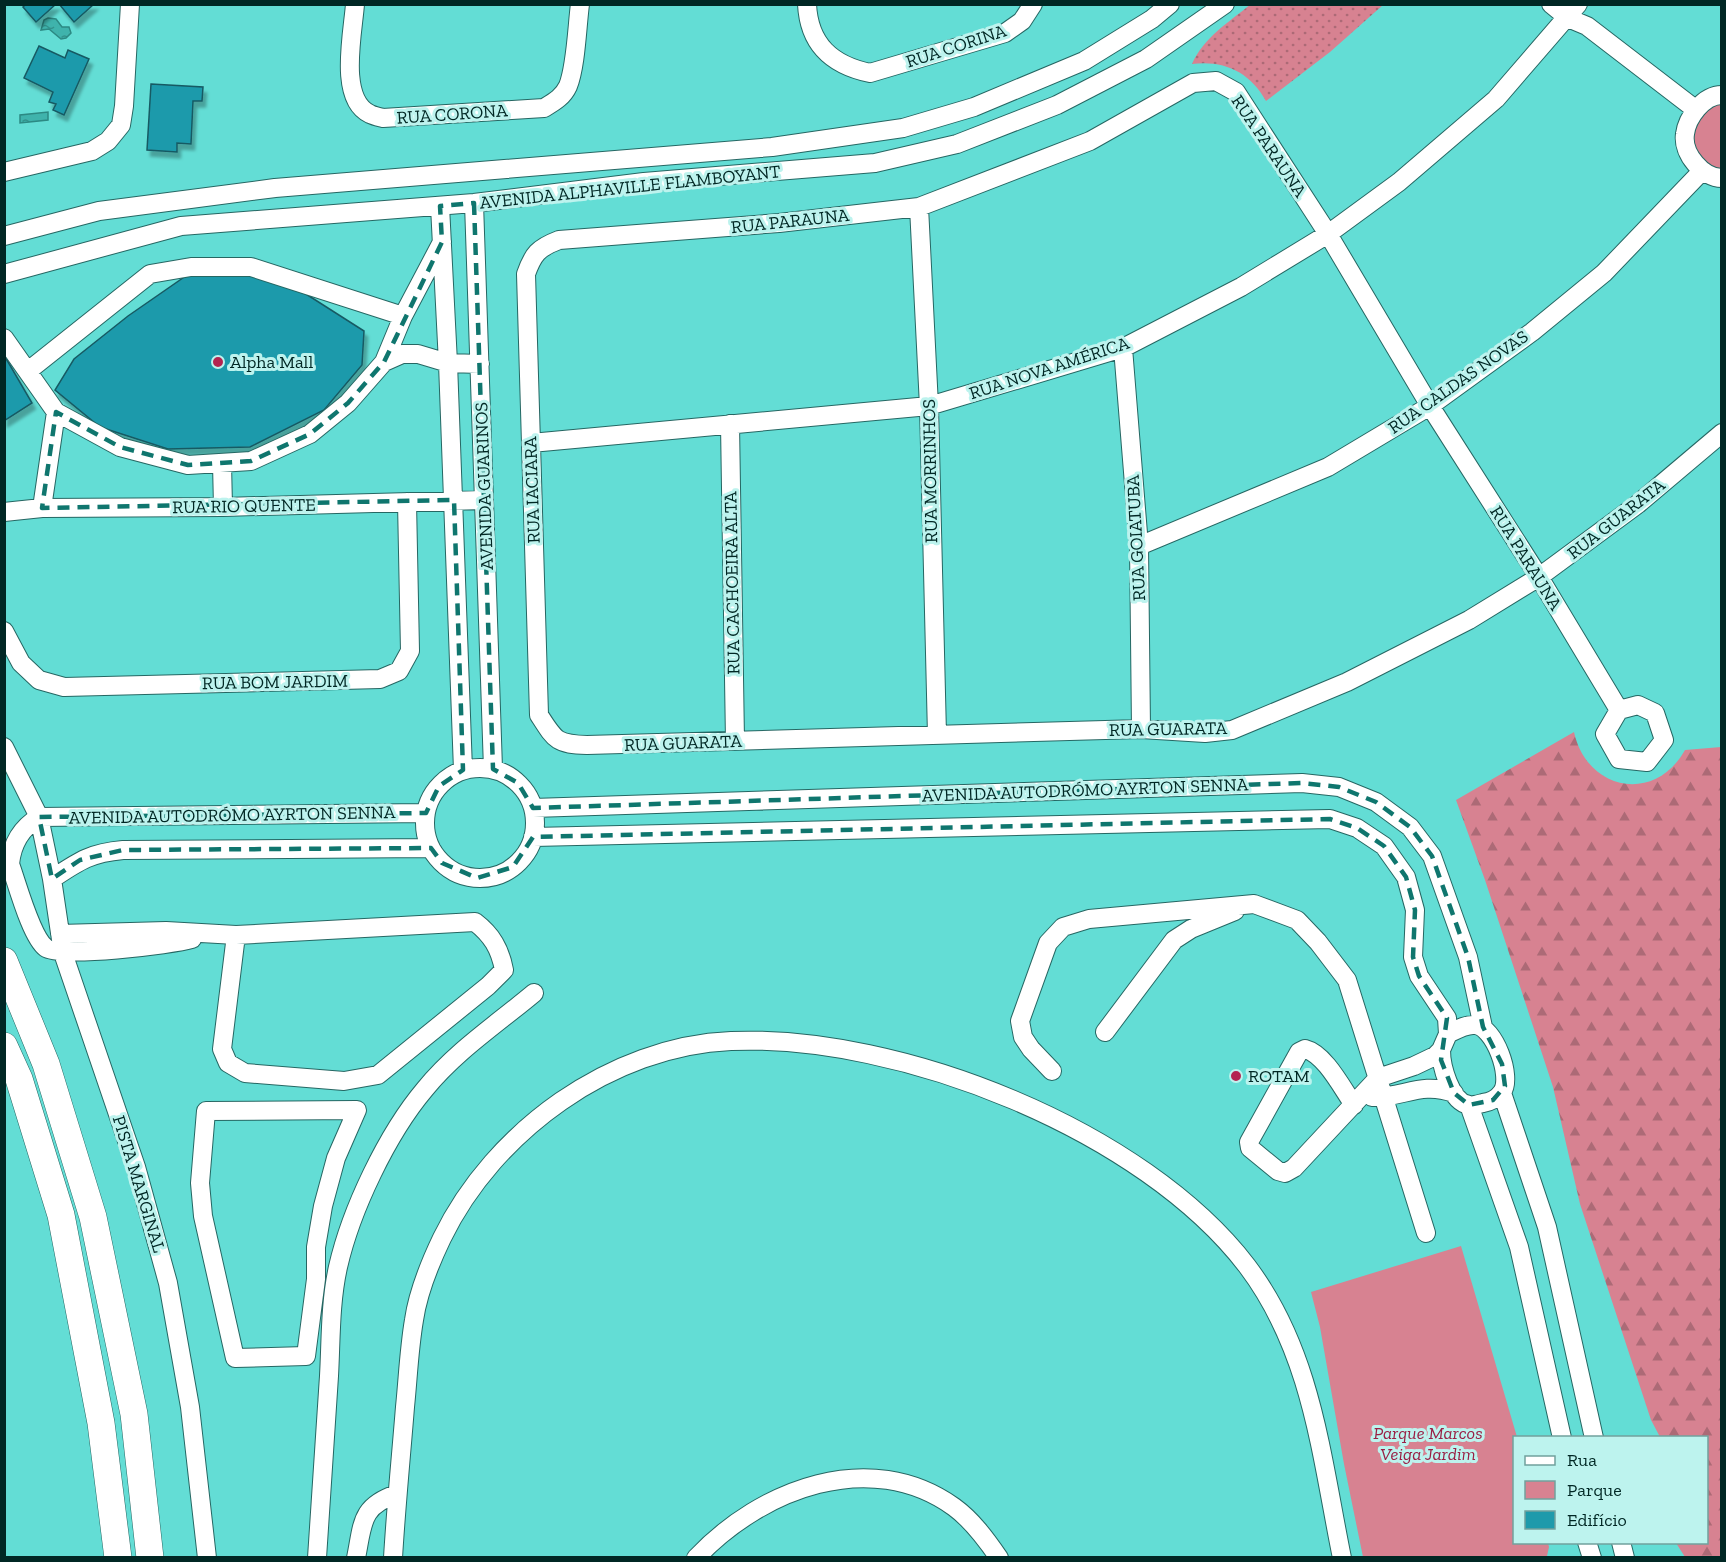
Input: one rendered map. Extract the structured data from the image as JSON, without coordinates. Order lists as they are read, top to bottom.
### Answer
{
  "streets": {
    "street": [
      "RUA CORINA",
      "RUA CORONA",
      "RUA PARAUNA",
      "AVENIDA ALPHAVILLE FLAMBOYANT",
      "RUA NOVA AMÉRICA",
      "RUA CALDAS NOVAS",
      "RUA MORRINHOS",
      "AVENIDA GUARINOS",
      "RUA IACIARA",
      "RUA RIO QUENTE",
      "RUA GUARATA",
      "RUA GOIATUBA",
      "RUA CACHOEIRA ALTA",
      "RUA BOM JARDIM",
      "AVENIDA AUTODRÓMO AYRTON SENNA",
      "PISTA MARGINAL"
    ]
  },
  "crossings": [
    ["RUA PARAUNA", "RUA NOVA AMÉRICA"],
    ["RUA PARAUNA", "RUA CALDAS NOVAS"],
    ["RUA PARAUNA", "RUA MORRINHOS"],
    ["RUA PARAUNA", "RUA IACIARA"],
    ["RUA PARAUNA", "RUA GUARATA"],
    ["AVENIDA ALPHAVILLE FLAMBOYANT", "AVENIDA GUARINOS"],
    ["RUA NOVA AMÉRICA", "RUA MORRINHOS"],
    ["RUA NOVA AMÉRICA", "RUA IACIARA"],
    ["RUA NOVA AMÉRICA", "RUA GOIATUBA"],
    ["RUA NOVA AMÉRICA", "RUA CACHOEIRA ALTA"],
    ["RUA CALDAS NOVAS", "RUA GOIATUBA"],
    ["RUA MORRINHOS", "RUA GUARATA"],
    ["AVENIDA GUARINOS", "RUA RIO QUENTE"],
    ["AVENIDA GUARINOS", "AVENIDA AUTODRÓMO AYRTON SENNA"],
    ["RUA IACIARA", "RUA GUARATA"],
    ["RUA RIO QUENTE", "RUA BOM JARDIM"],
    ["RUA GUARATA", "RUA GOIATUBA"],
    ["RUA GUARATA", "RUA CACHOEIRA ALTA"],
    ["AVENIDA AUTODRÓMO AYRTON SENNA", "PISTA MARGINAL"]
  ],
  "parks": ["Parque Marcos Veiga Jardim"],
  "places": ["Alpha Mall", "ROTAM"],
  "legend": ["Rua", "Parque", "Edifício"]
}
